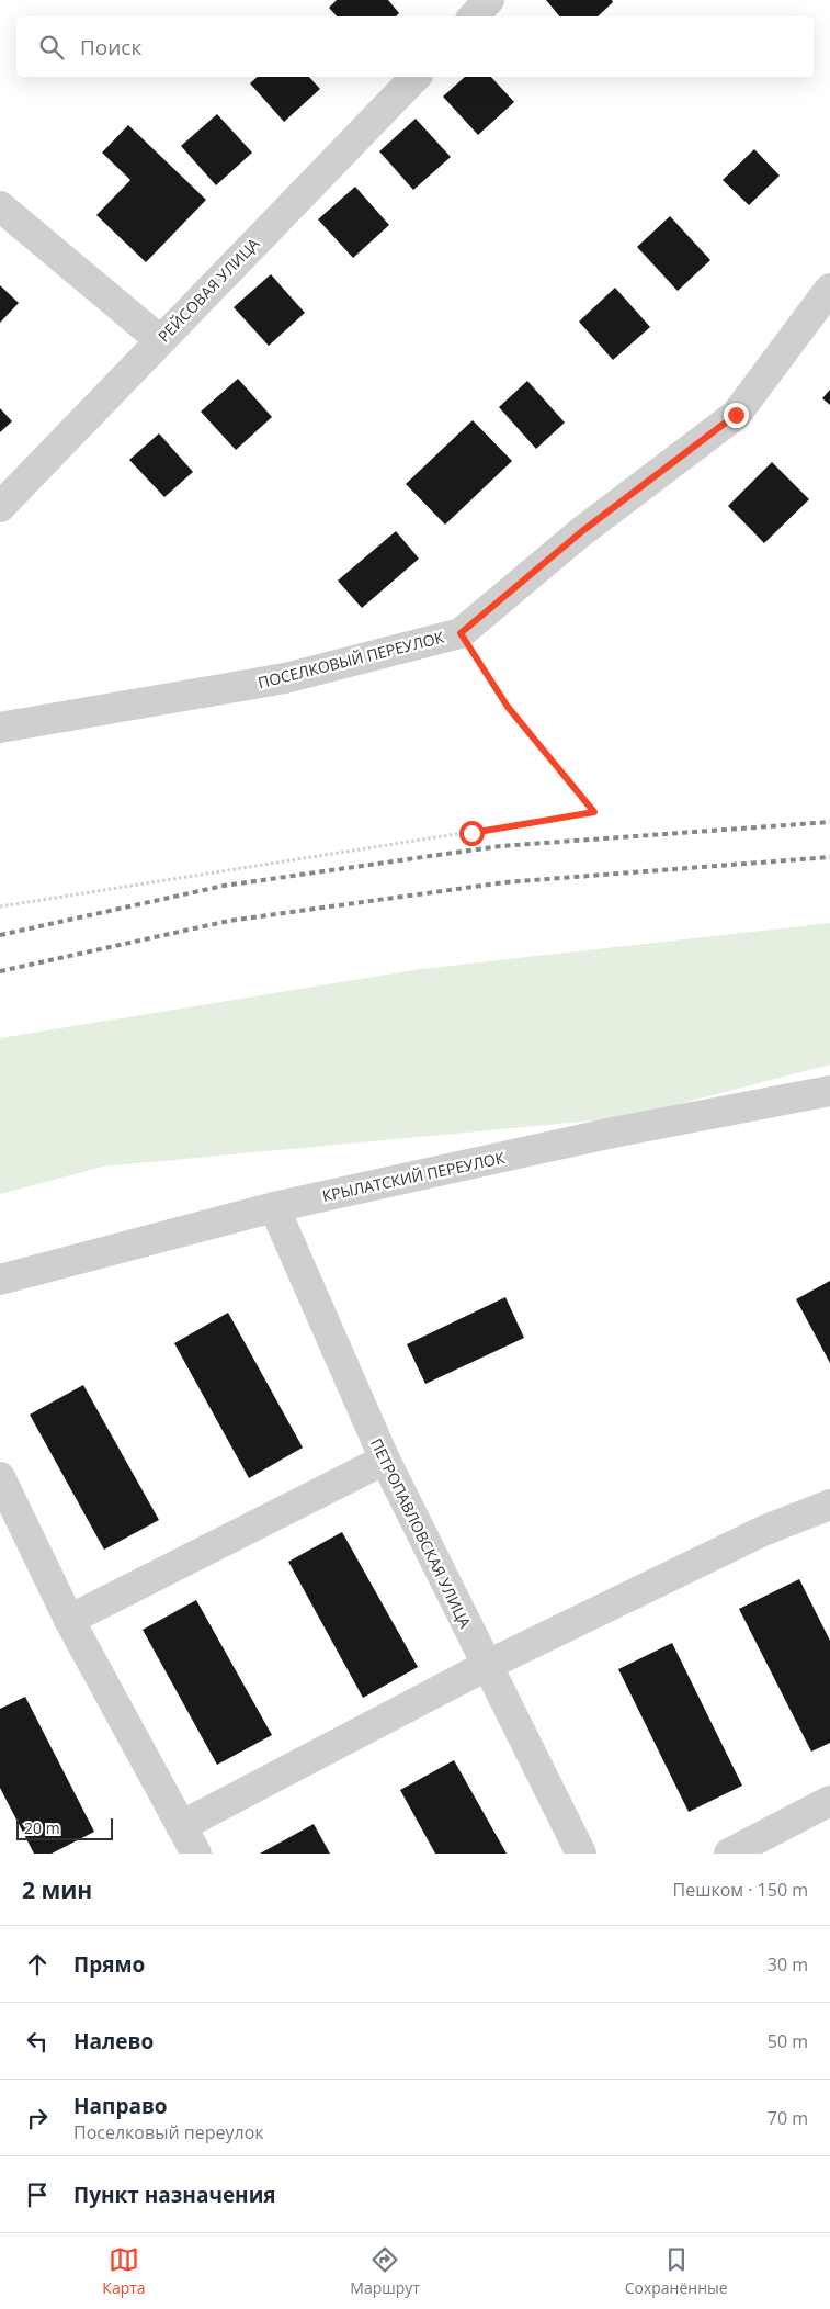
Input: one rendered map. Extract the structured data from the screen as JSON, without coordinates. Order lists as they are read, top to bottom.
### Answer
{
  "streets": {
    "street": [
      "РЕЙСОВАЯ УЛИЦА",
      "ПОСЕЛКОВЫЙ ПЕРЕУЛОК",
      "КРЫЛАТСКИЙ ПЕРЕУЛОК",
      "ПЕТРОПАВЛОВСКАЯ УЛИЦА"
    ]
  },
  "crossings": [
    ["КРЫЛАТСКИЙ ПЕРЕУЛОК", "ПЕТРОПАВЛОВСКАЯ УЛИЦА"]
  ],
  "scale_bar": "20 m",
  "page": {
    "search": "Поиск",
    "scale": "20 m",
    "heading": ["2 мин", "Пешком · 150 m"],
    "list": [
      ["Прямо", "30 m"],
      ["Налево", "50 m"],
      ["Направо", "Поселковый переулок", "70 m"],
      "Пункт назначения"
    ],
    "nav": ["Карта", "Маршрут", "Сохранённые"]
  }
}
